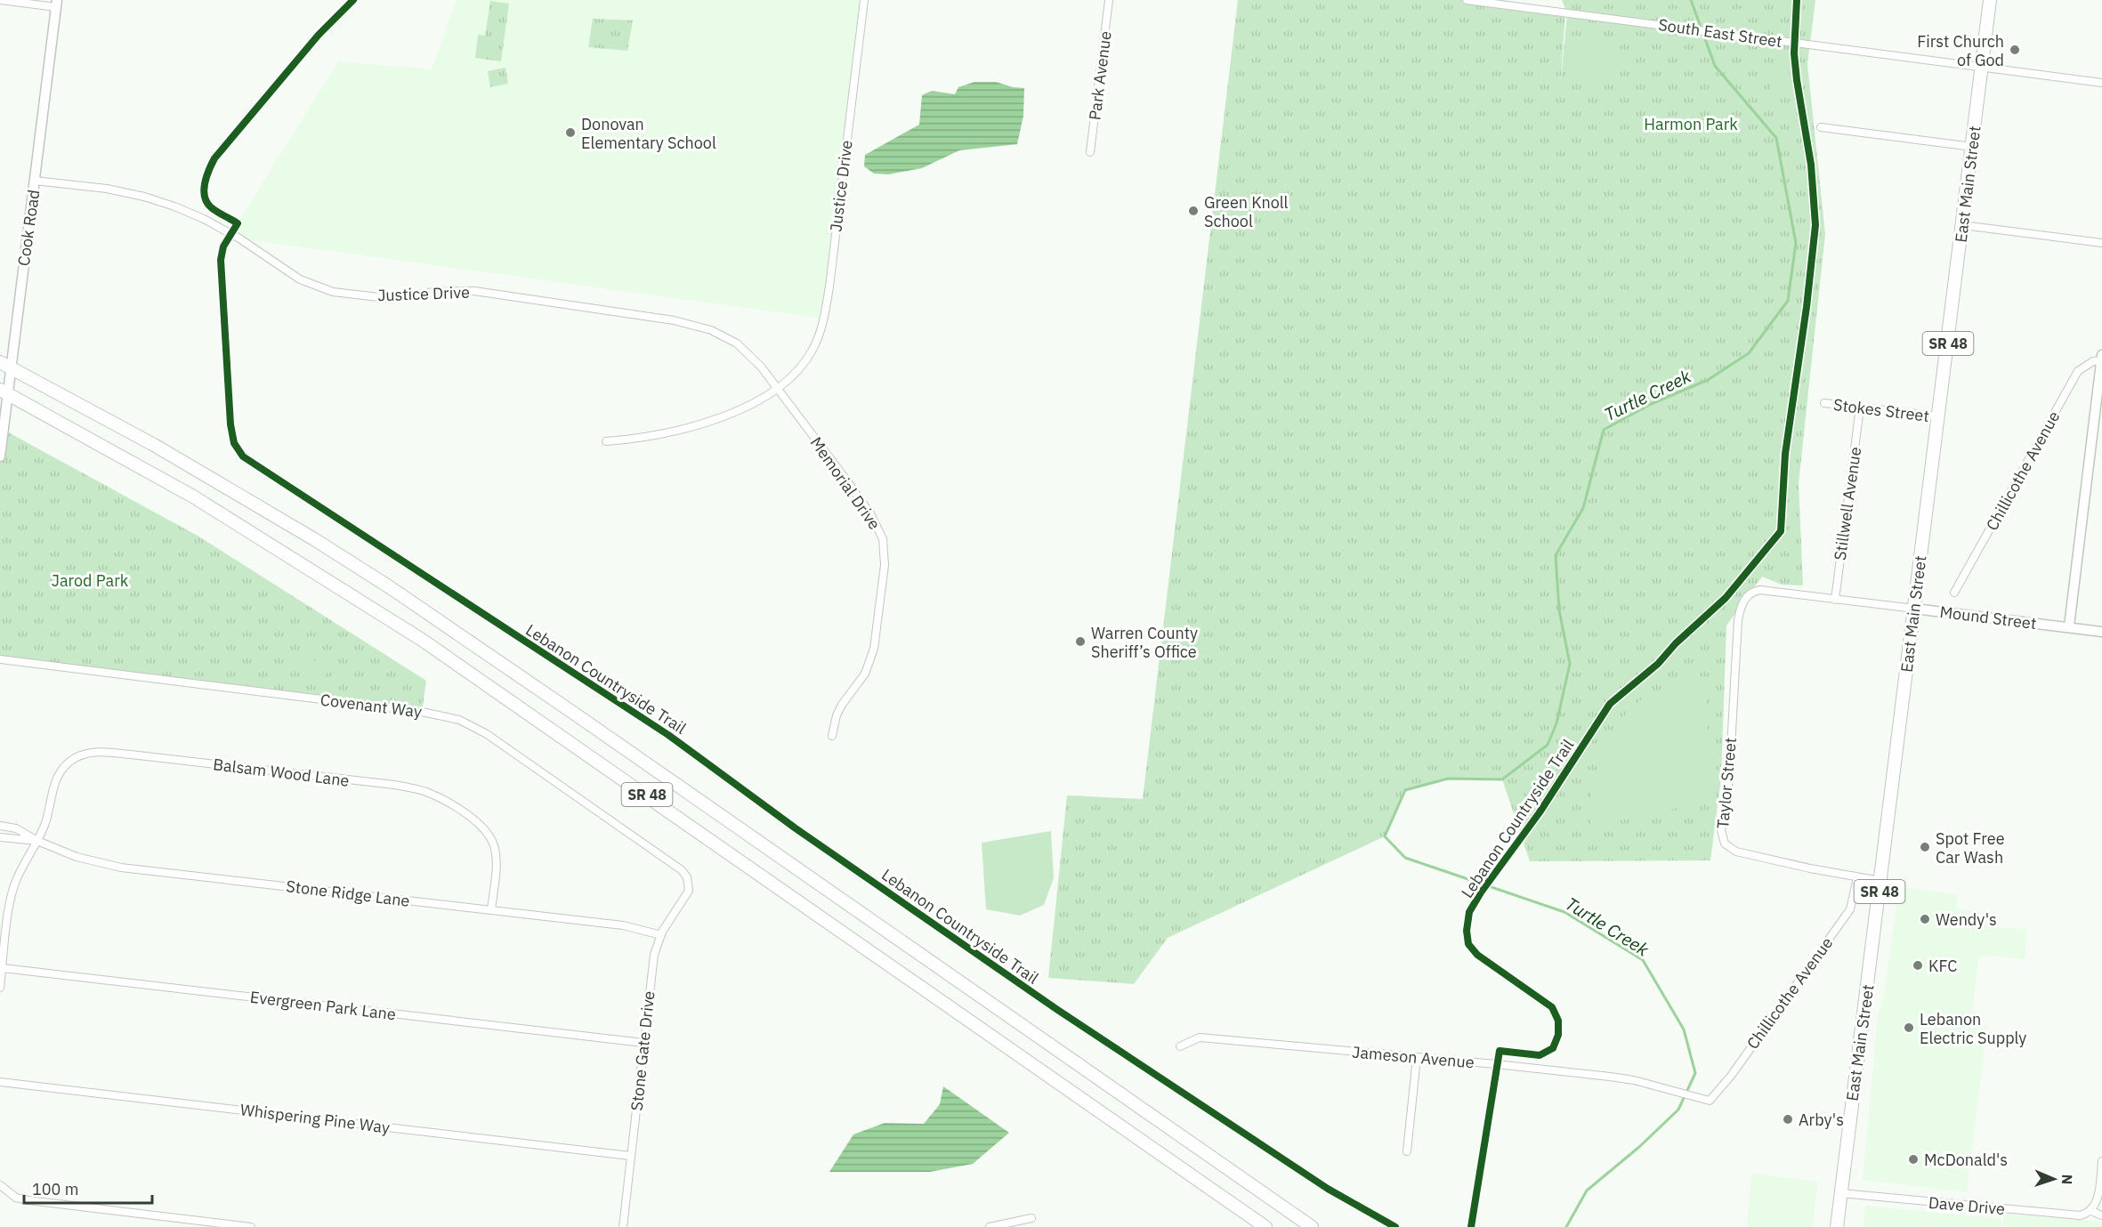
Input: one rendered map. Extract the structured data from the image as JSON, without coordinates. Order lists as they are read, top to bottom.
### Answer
{
  "streets": {
    "main road": ["East Main Street", "SR 48"],
    "street": [
      "South East Street",
      "Park Avenue",
      "Justice Drive",
      "Cook Road",
      "Stokes Street",
      "Chillicothe Avenue",
      "Memorial Drive",
      "Stillwell Avenue",
      "Mound Street",
      "Covenant Way",
      "Balsam Wood Lane",
      "Taylor Street",
      "Stone Ridge Lane",
      "Evergreen Park Lane",
      "Stone Gate Drive",
      "Jameson Avenue",
      "Whispering Pine Way",
      "Dave Drive"
    ],
    "cycle path": ["Lebanon Countryside Trail"]
  },
  "crossings": [
    ["South East Street", "East Main Street"],
    ["East Main Street", "Stokes Street"],
    ["East Main Street", "Mound Street"],
    ["East Main Street", "Taylor Street"],
    ["East Main Street", "Dave Drive"],
    ["Justice Drive", "Cook Road"],
    ["Justice Drive", "Memorial Drive"],
    ["Cook Road", "SR 48"],
    ["Stokes Street", "Stillwell Avenue"],
    ["Chillicothe Avenue", "Taylor Street"],
    ["Chillicothe Avenue", "Jameson Avenue"],
    ["Stillwell Avenue", "Mound Street"],
    ["Mound Street", "Taylor Street"],
    ["Covenant Way", "Stone Gate Drive"],
    ["Balsam Wood Lane", "Stone Ridge Lane"],
    ["Balsam Wood Lane", "Evergreen Park Lane"],
    ["Stone Ridge Lane", "Stone Gate Drive"],
    ["Evergreen Park Lane", "Stone Gate Drive"],
    ["Stone Gate Drive", "Whispering Pine Way"]
  ],
  "water": ["Turtle Creek"],
  "parks": ["Harmon Park", "Jarod Park"],
  "places": [
    "First Church of God",
    "Donovan Elementary School",
    "Green Knoll School",
    "Warren County Sheriff’s Office",
    "Spot Free Car Wash",
    "Wendy's",
    "KFC",
    "Lebanon Electric Supply",
    "Arby's",
    "McDonald's"
  ],
  "scale_bar": "100 m",
  "north": "right"
}
